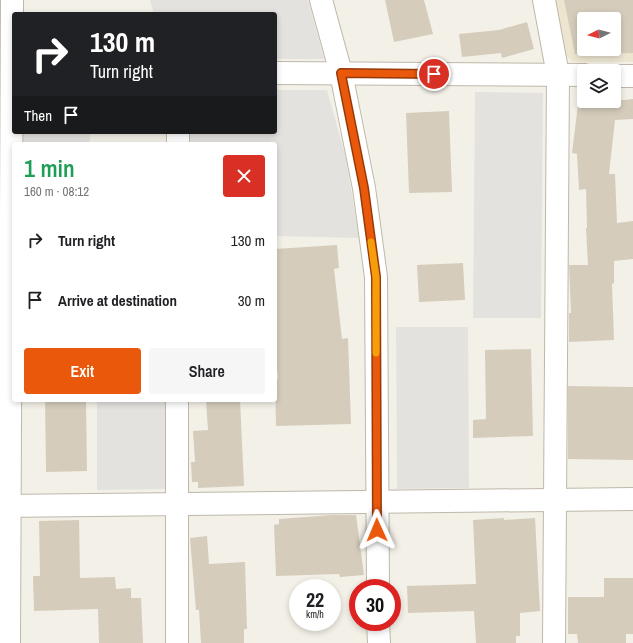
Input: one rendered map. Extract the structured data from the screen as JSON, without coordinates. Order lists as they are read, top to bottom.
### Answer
{
  "north": "left",
  "page": {
    "turn": ["130 m", "Turn right"],
    "then": "Then",
    "heading": ["1 min", "160 m · 08:12"],
    "list": [
      {
        "name": "Turn right",
        "value": "130 m"
      },
      {
        "name": "Arrive at destination",
        "value": "30 m"
      }
    ],
    "buttons": ["Exit", "Share"],
    "speed": "22 km/h",
    "limit": "30"
  }
}
